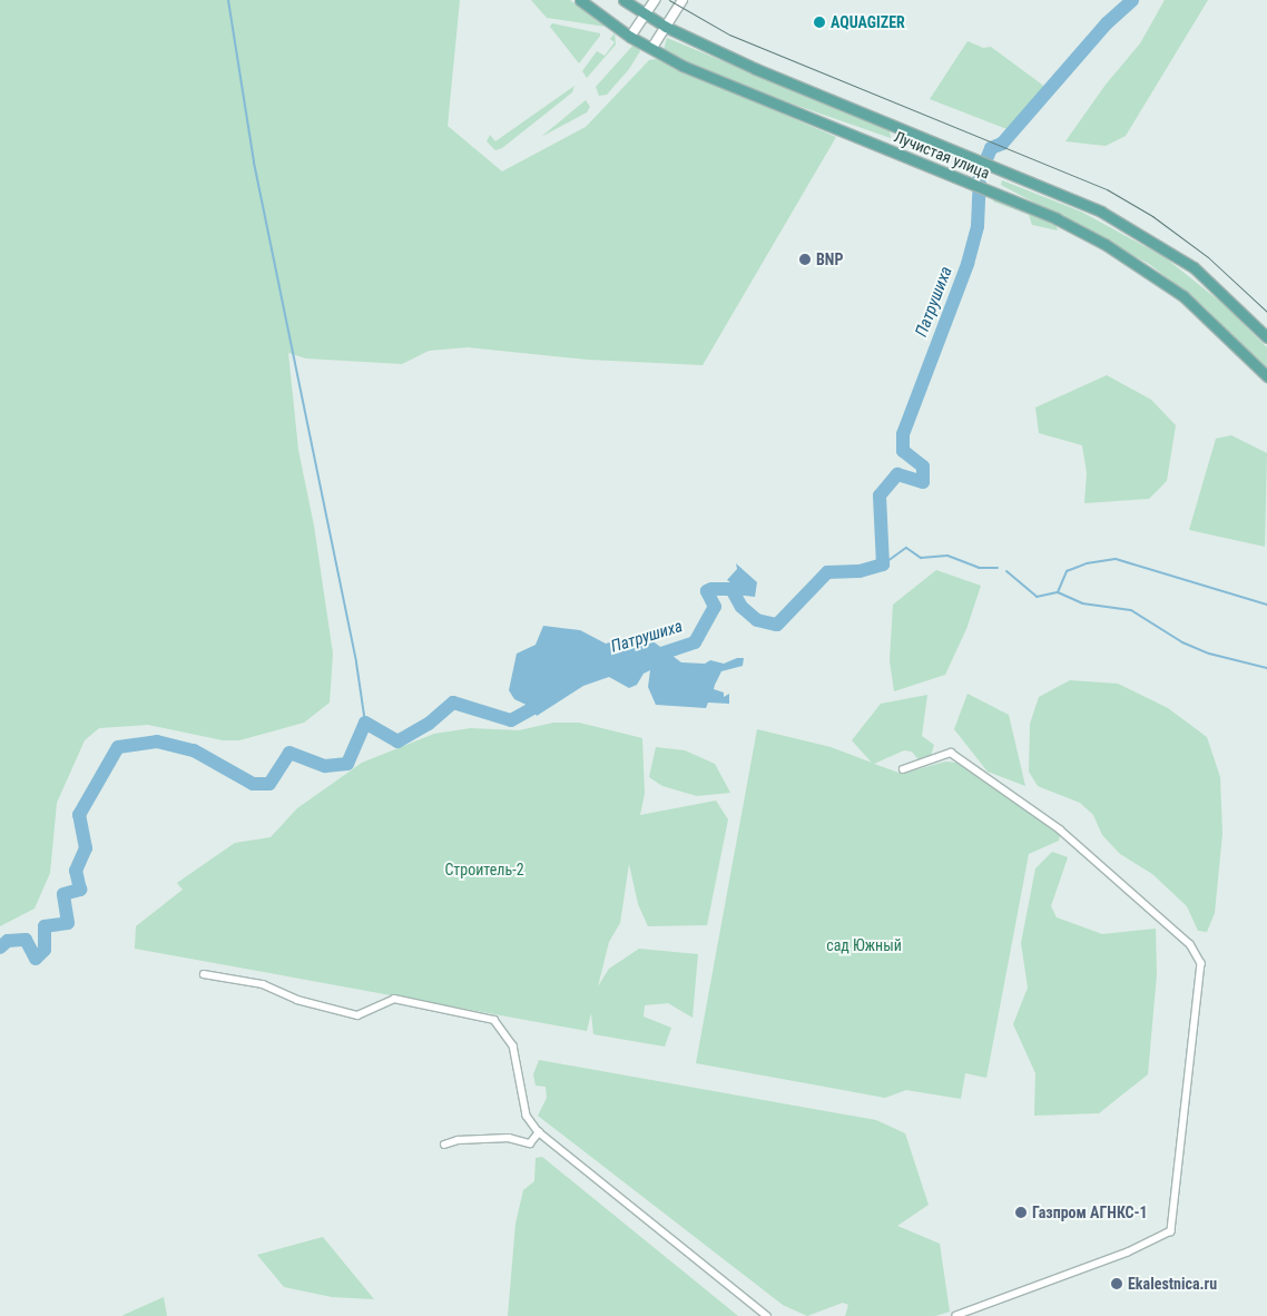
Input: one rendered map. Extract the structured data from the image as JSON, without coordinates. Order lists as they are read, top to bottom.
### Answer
{
  "streets": {
    "main road": ["Лучистая улица"]
  },
  "water": ["Патрушиха"],
  "parks": ["Строитель-2", "сад Южный"],
  "places": [
    "AQUAGIZER",
    "BNP",
    "Газпром АГНКС-1",
    "Ekalestnica.ru"
  ]
}
